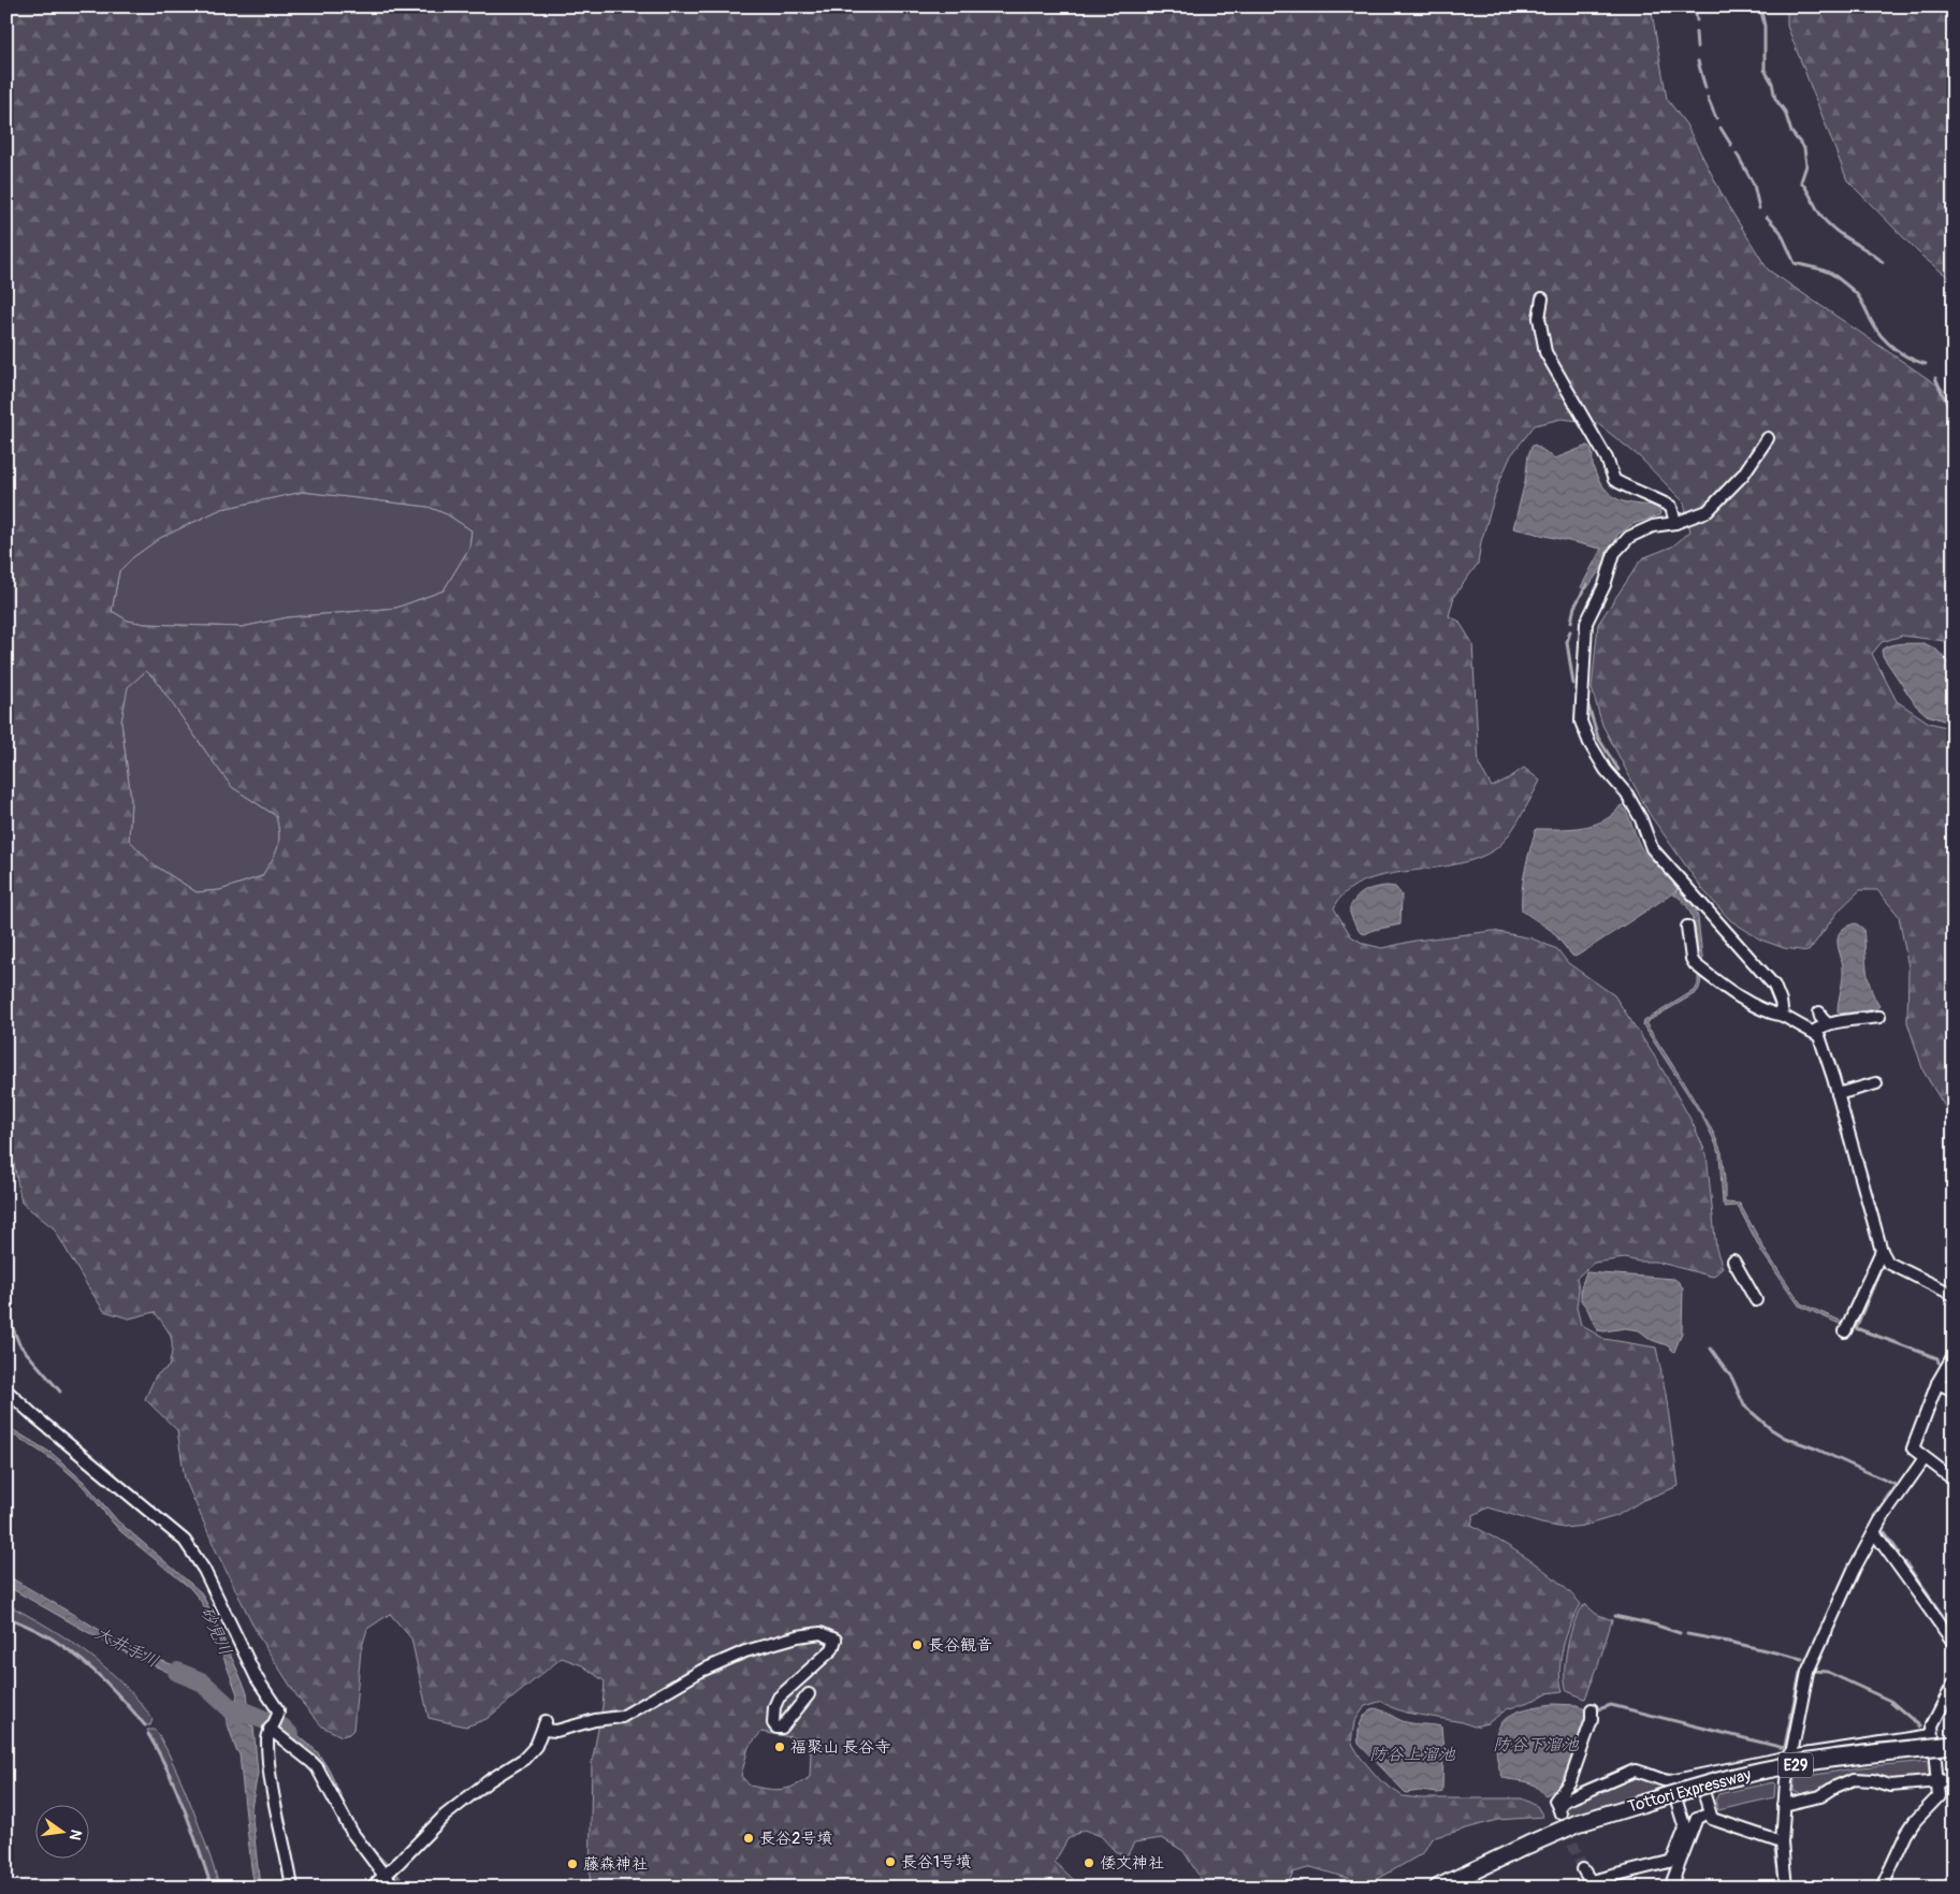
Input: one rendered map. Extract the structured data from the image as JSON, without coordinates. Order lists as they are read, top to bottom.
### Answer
{
  "streets": {
    "highway": ["E29", "Tottori Expressway"]
  },
  "water": [
    "砂見川",
    "大井手川",
    "防谷下溜池",
    "防谷上溜池"
  ],
  "places": [
    "長谷観音",
    "福聚山 長谷寺",
    "長谷2号墳",
    "長谷1号墳",
    "倭文神社",
    "藤森神社"
  ],
  "north": "right"
}
